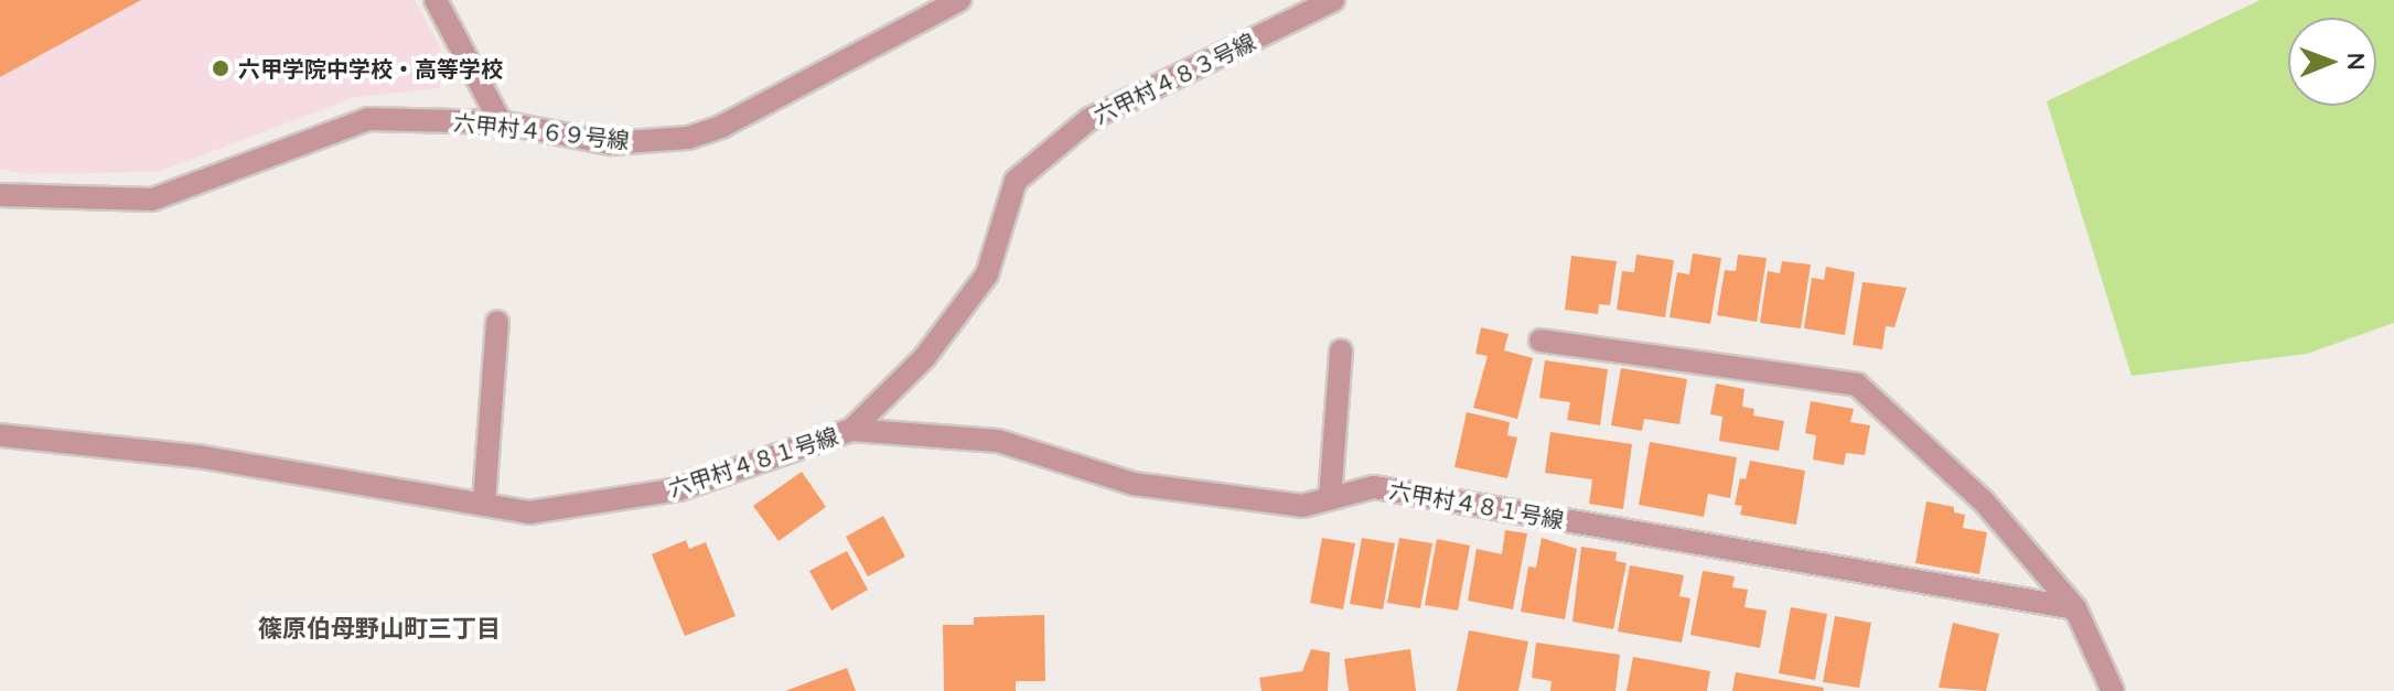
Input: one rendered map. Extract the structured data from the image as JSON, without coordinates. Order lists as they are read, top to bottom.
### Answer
{
  "streets": {
    "street": ["六甲村４８３号線", "六甲村４６９号線", "六甲村４８１号線"]
  },
  "crossings": [
    ["六甲村４８３号線", "六甲村４８１号線"]
  ],
  "districts": ["篠原伯母野山町三丁目"],
  "places": ["六甲学院中学校・高等学校"],
  "north": "right"
}
